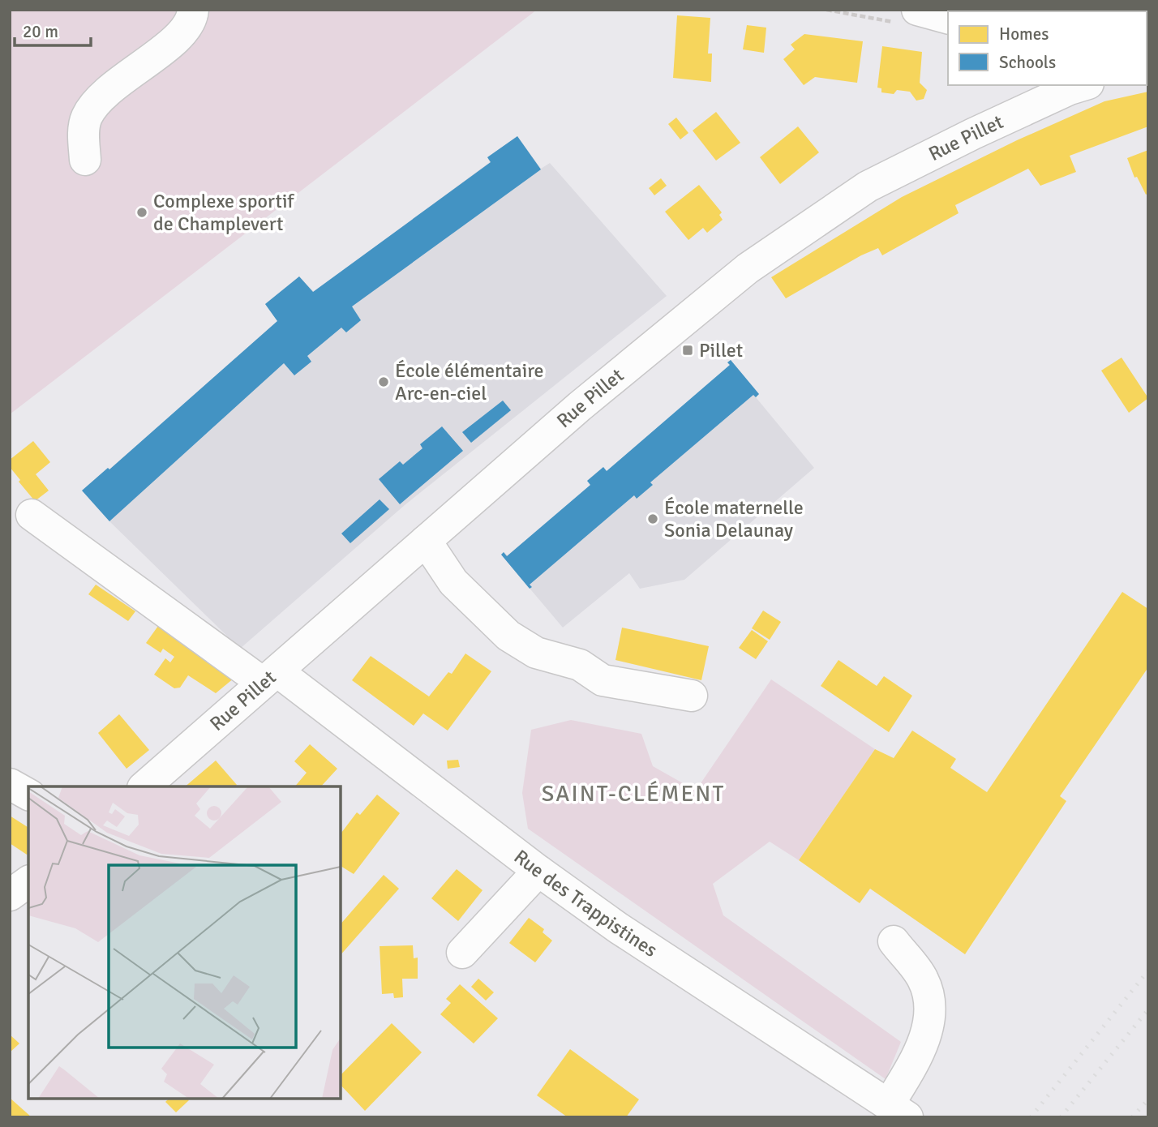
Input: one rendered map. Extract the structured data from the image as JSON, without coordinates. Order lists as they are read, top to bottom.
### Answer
{
  "streets": {
    "street": ["Rue Pillet", "Rue des Trappistines"]
  },
  "crossings": [
    ["Rue Pillet", "Rue des Trappistines"]
  ],
  "districts": ["SAINT-CLÉMENT"],
  "places": {
    "other": ["Complexe sportif de Champlevert", "École élémentaire Arc-en-ciel", "École maternelle Sonia Delaunay"],
    "transit": ["Pillet"]
  },
  "legend": ["Homes", "Schools"],
  "scale_bar": "20 m"
}
